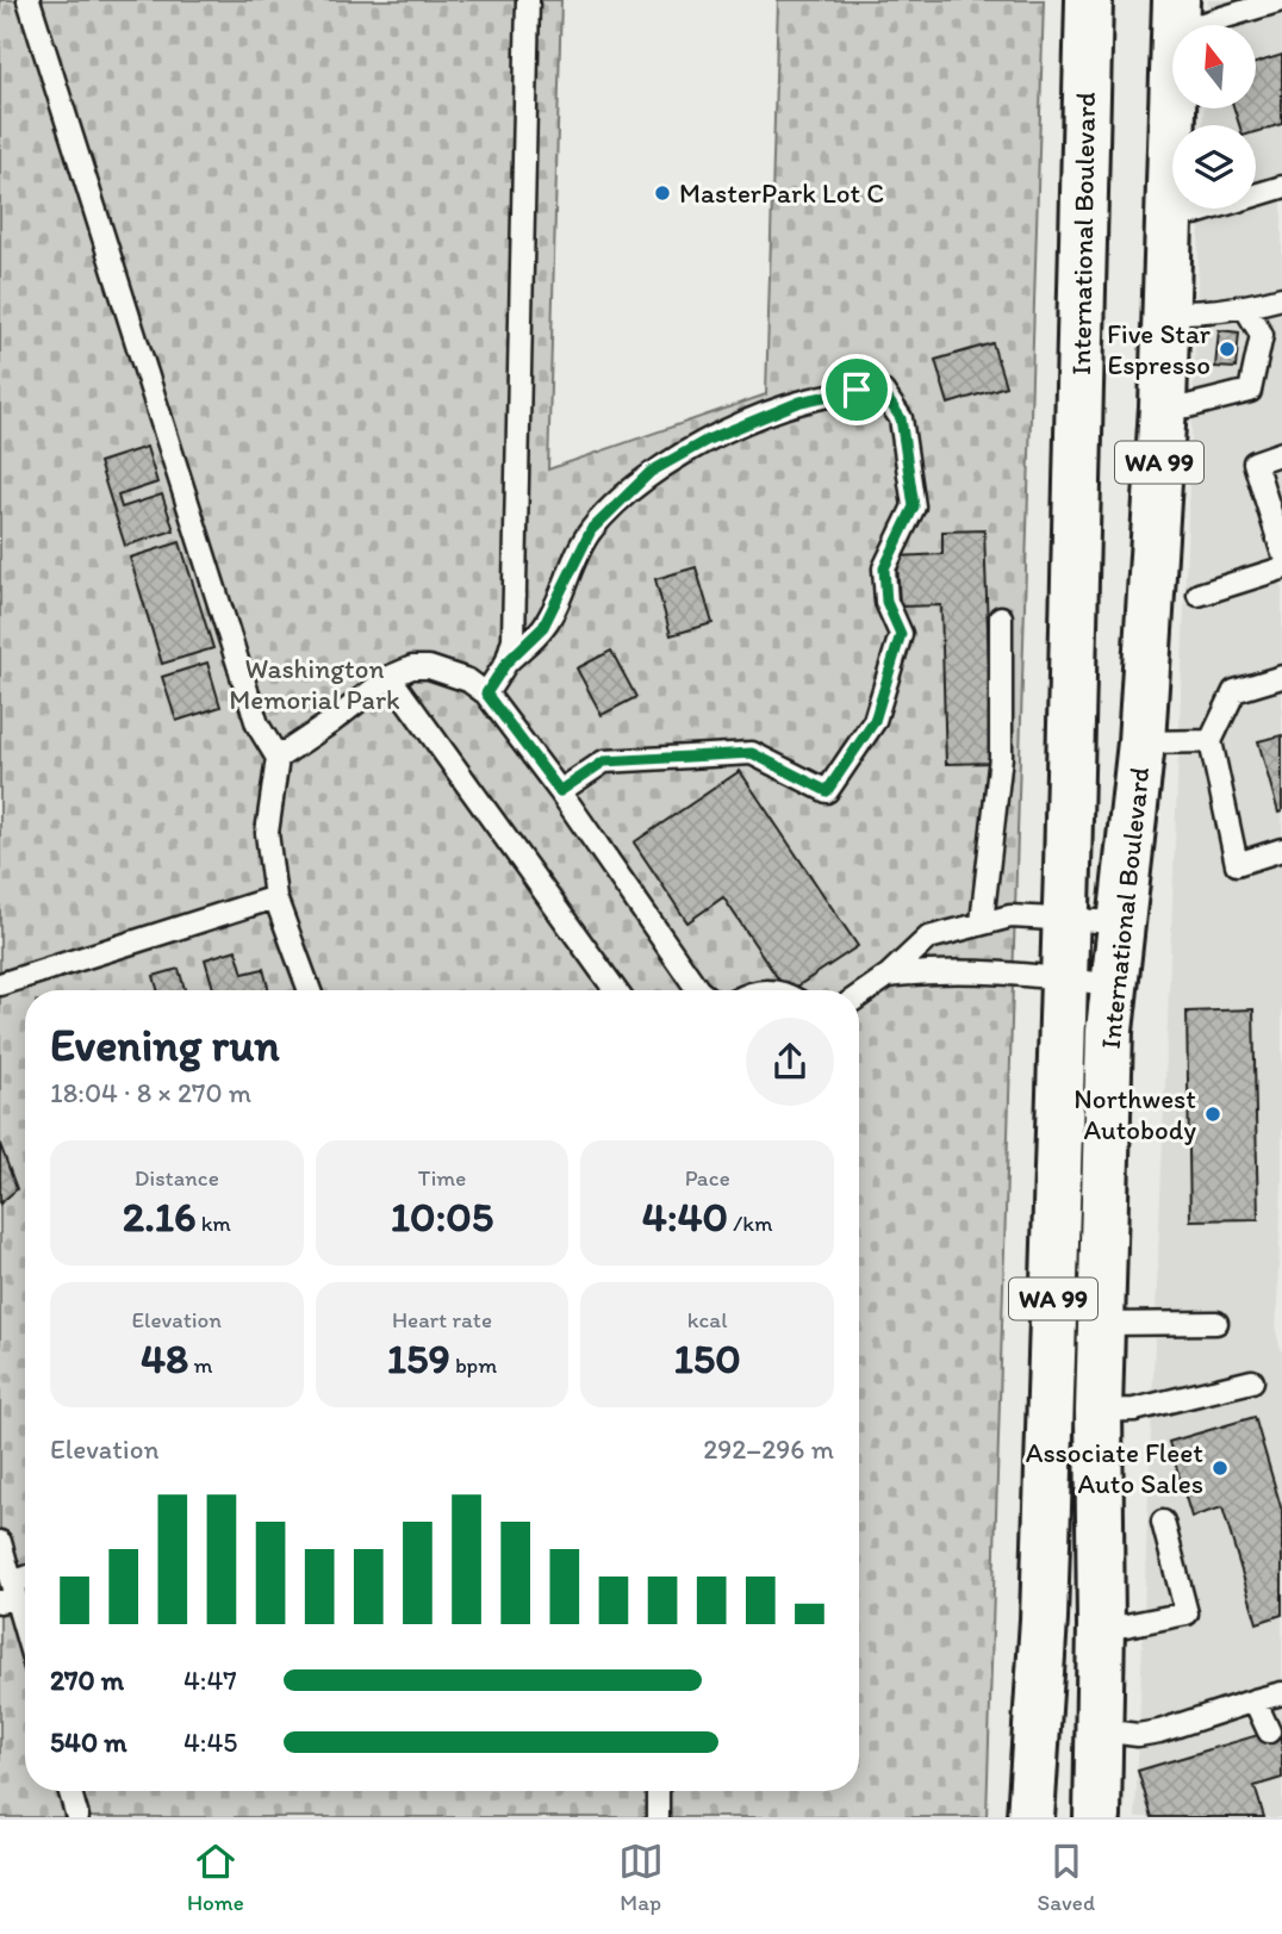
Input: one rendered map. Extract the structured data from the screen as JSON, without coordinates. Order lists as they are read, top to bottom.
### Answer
{
  "streets": {
    "main road": ["International Boulevard", "WA 99"]
  },
  "parks": ["Washington Memorial Park"],
  "places": [
    "MasterPark Lot C",
    "Five Star Espresso",
    "Northwest Autobody",
    "Associate Fleet Auto Sales"
  ],
  "north": "top",
  "page": {
    "heading": ["Evening run", "18:04 · 8 × 270 m"],
    "stats": [
      ["Distance", "2.16 km"],
      ["Time", "10:05"],
      ["Pace", "4:40 /km"],
      ["Elevation", "48 m"],
      ["Heart rate", "159 bpm"],
      ["kcal", "150"]
    ],
    "chart": ["Elevation", "292–296 m"],
    "list": [
      {
        "name": "270 m",
        "note": "4:47"
      },
      {
        "name": "540 m",
        "note": "4:45"
      }
    ],
    "tabs": ["Home", "Map", "Saved"]
  }
}
